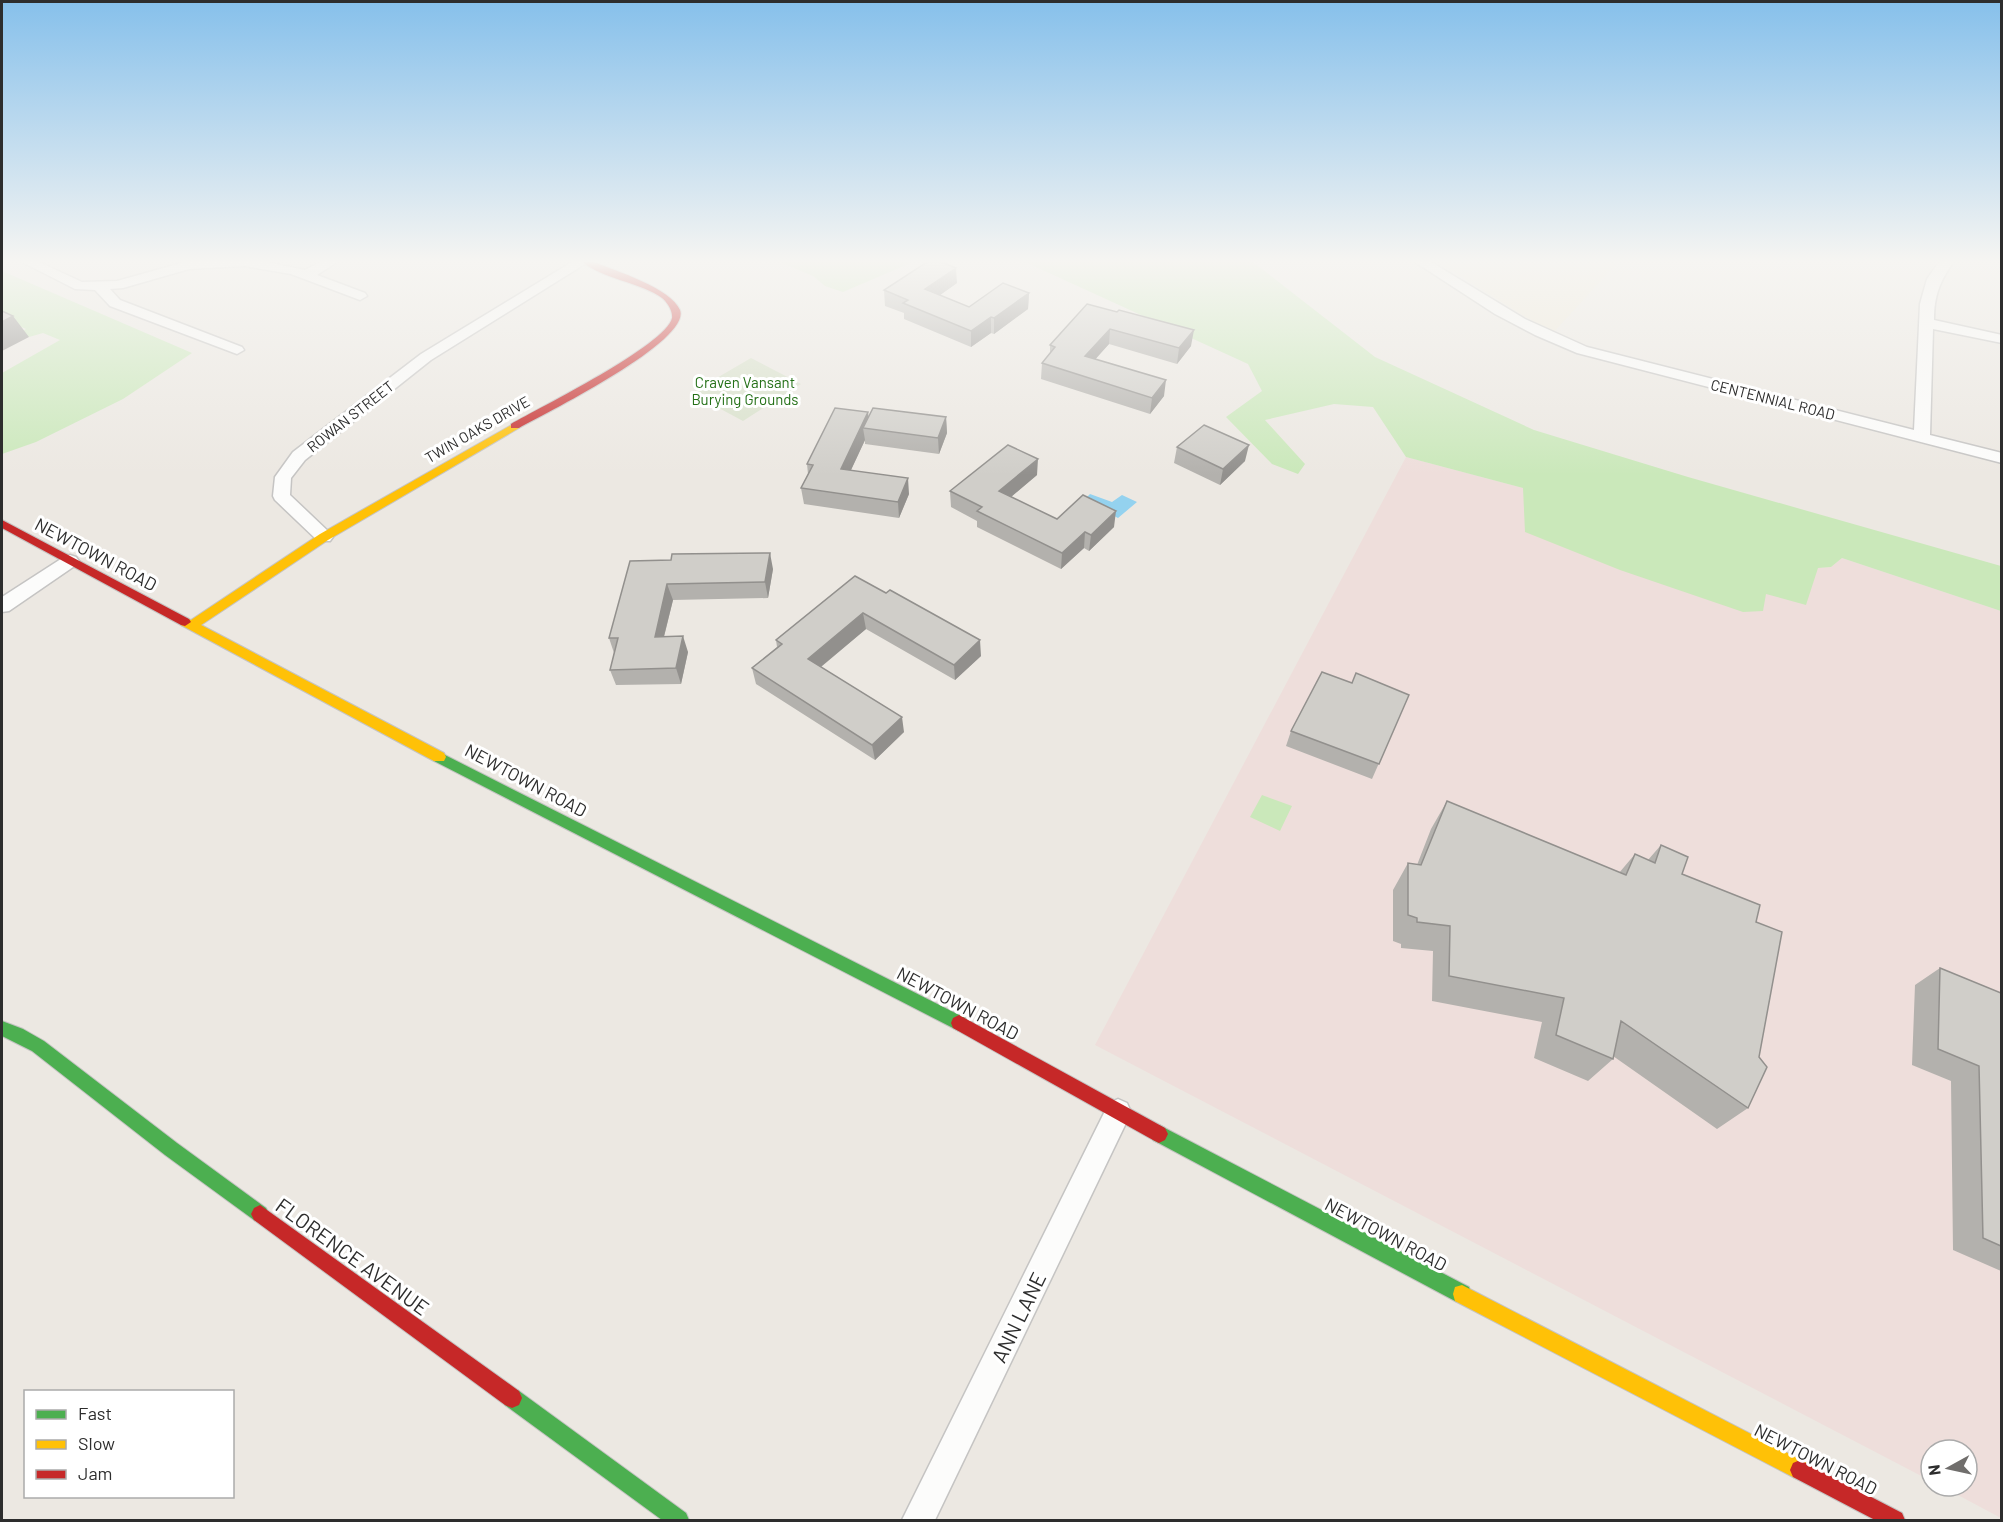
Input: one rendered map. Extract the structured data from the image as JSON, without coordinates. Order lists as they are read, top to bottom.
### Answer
{
  "streets": {
    "street": [
      "CENTENNIAL ROAD",
      "ROWAN STREET",
      "TWIN OAKS DRIVE",
      "NEWTOWN ROAD",
      "FLORENCE AVENUE",
      "ANN LANE"
    ]
  },
  "crossings": [
    ["ROWAN STREET", "TWIN OAKS DRIVE"],
    ["TWIN OAKS DRIVE", "NEWTOWN ROAD"],
    ["NEWTOWN ROAD", "ANN LANE"]
  ],
  "parks": ["Craven Vansant Burying Grounds"],
  "legend": ["Fast", "Slow", "Jam"],
  "north": "left"
}
